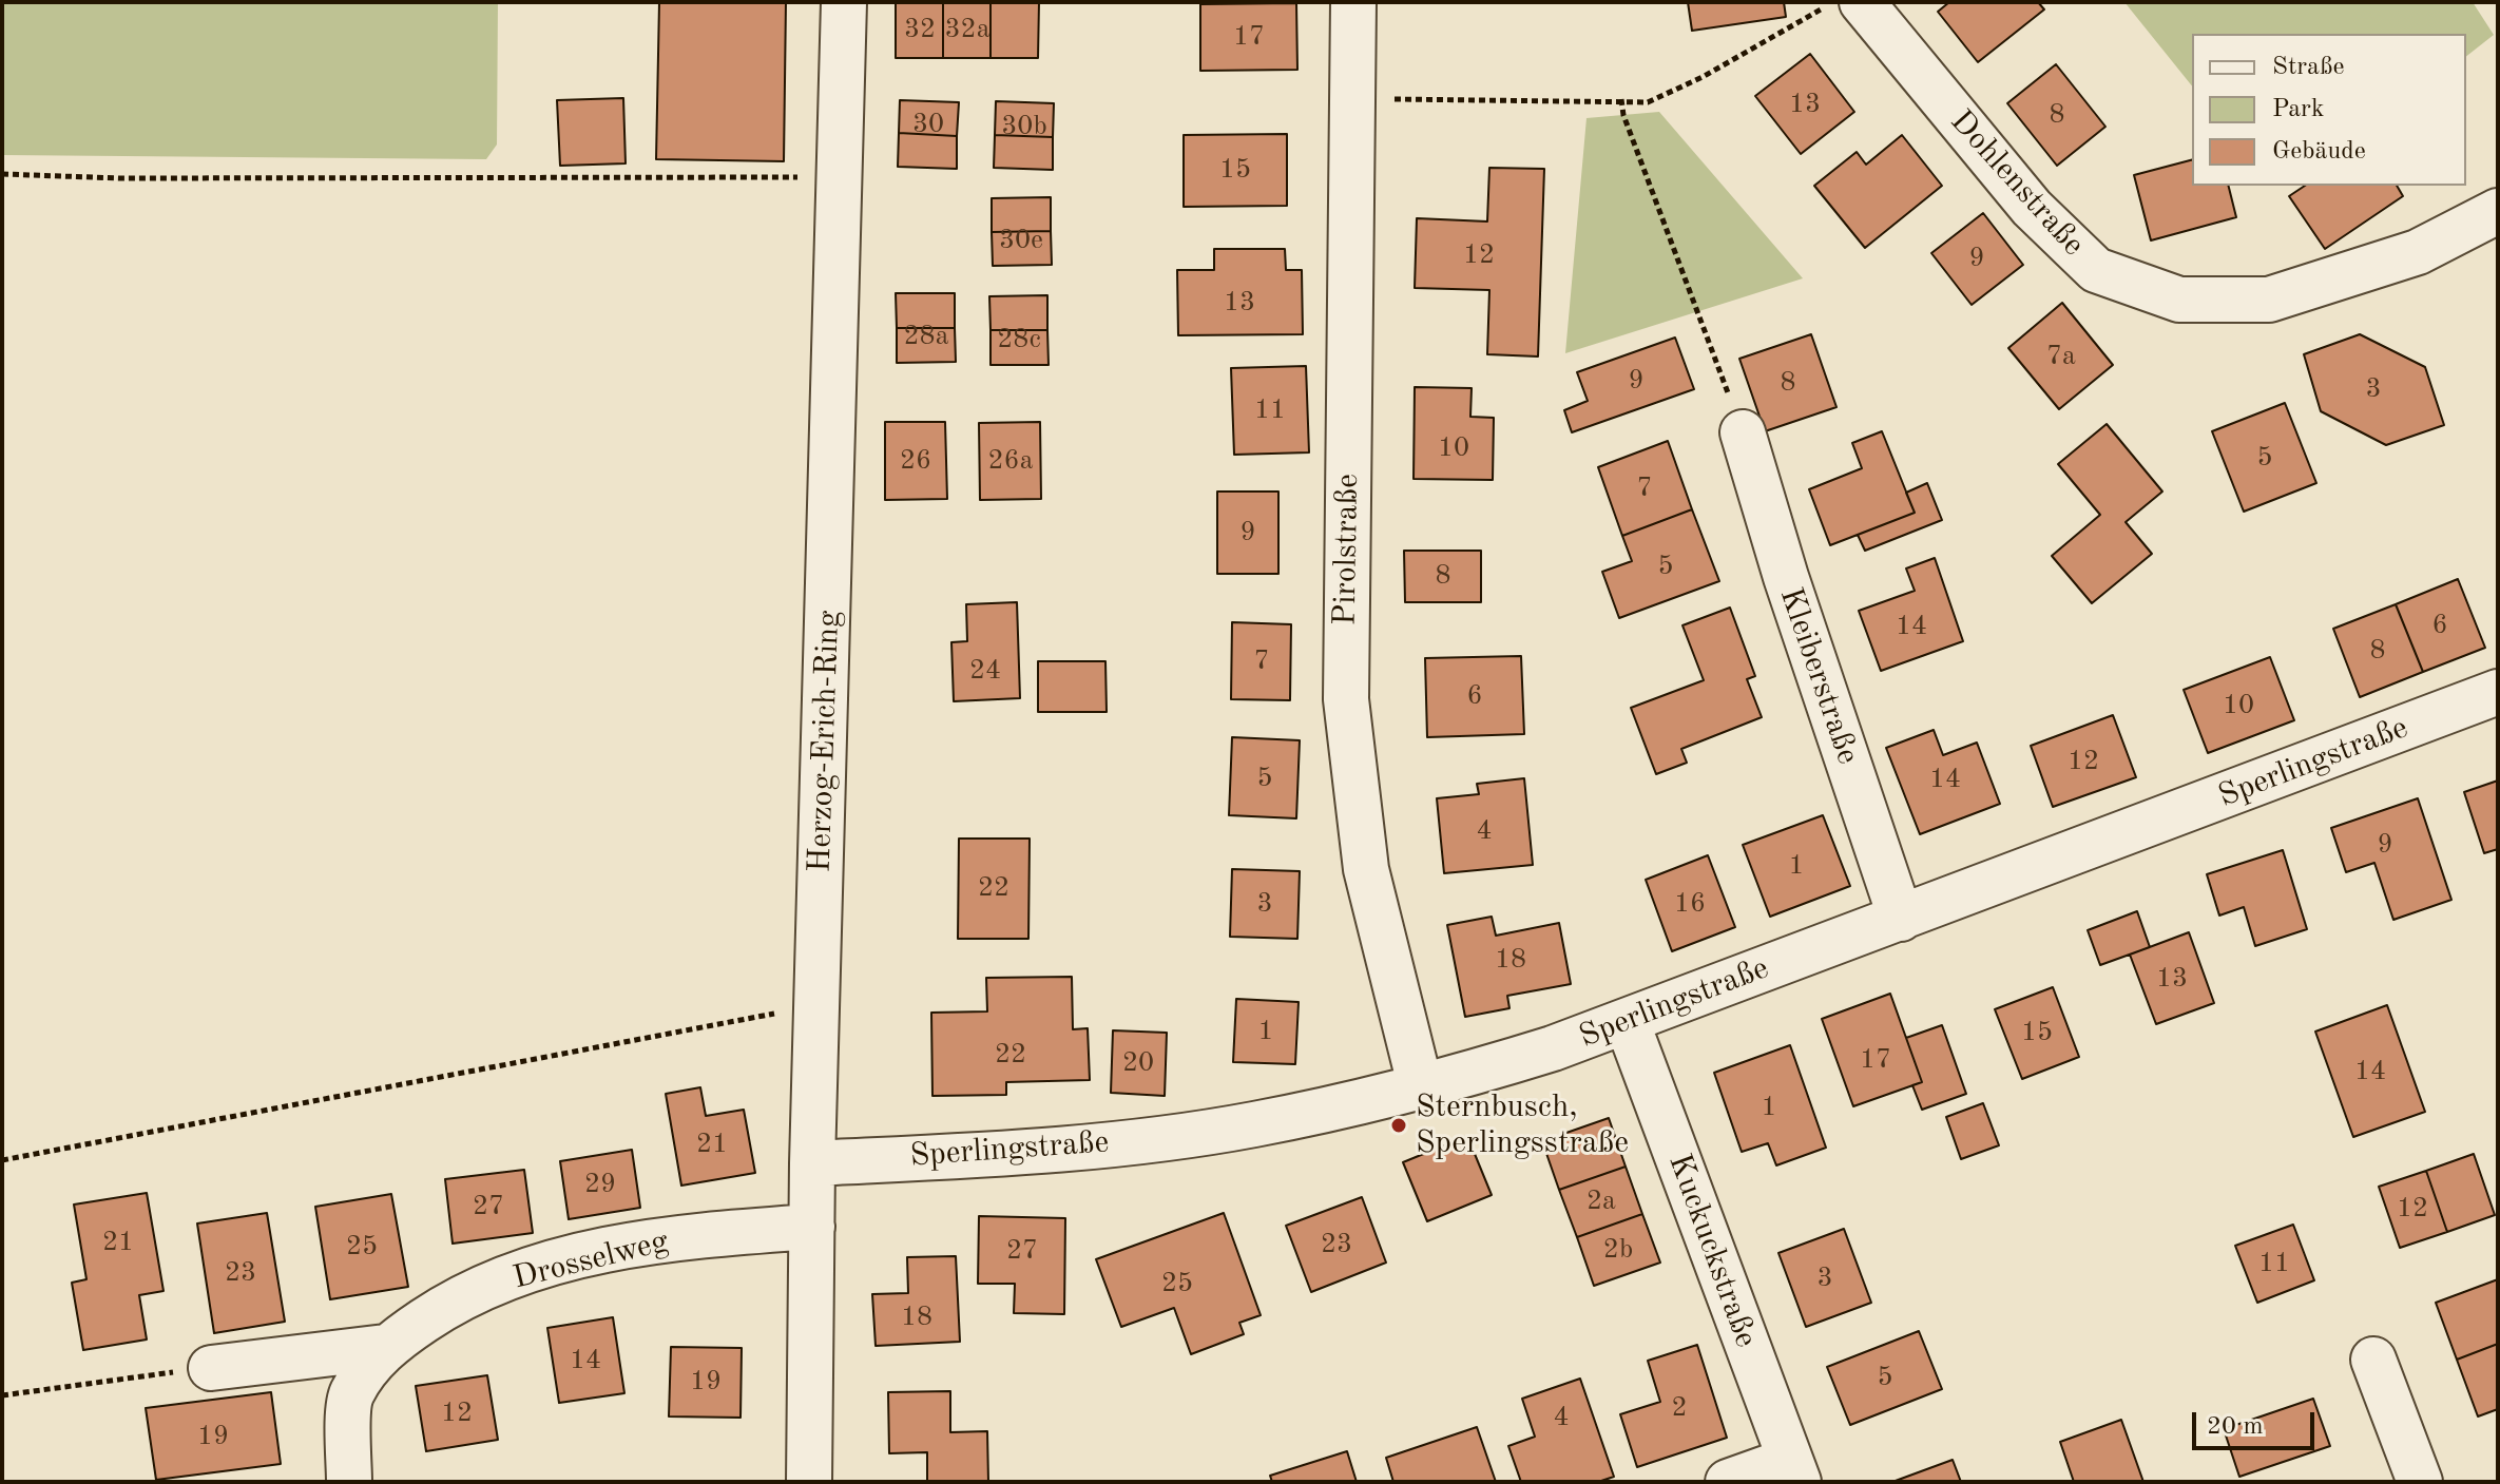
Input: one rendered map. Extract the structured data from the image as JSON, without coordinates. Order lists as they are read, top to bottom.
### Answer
{
  "streets": {
    "street": [
      "Dohlenstraße",
      "Pirolstraße",
      "Kleiberstraße",
      "Herzog-Erich-Ring",
      "Sperlingstraße",
      "Kuckuckstraße",
      "Drosselweg"
    ]
  },
  "crossings": [
    ["Pirolstraße", "Sperlingstraße"],
    ["Kleiberstraße", "Sperlingstraße"],
    ["Herzog-Erich-Ring", "Sperlingstraße"],
    ["Herzog-Erich-Ring", "Drosselweg"],
    ["Sperlingstraße", "Kuckuckstraße"]
  ],
  "places": ["Sternbusch, Sperlingsstraße"],
  "house_numbers": [
    "32",
    "32a",
    "17",
    "13",
    "8",
    "30",
    "30b",
    "15",
    "30e",
    "12",
    "9",
    "13",
    "28a",
    "28c",
    "7a",
    "9",
    "8",
    "3",
    "11",
    "10",
    "5",
    "26",
    "26a",
    "7",
    "9",
    "5",
    "8",
    "6",
    "14",
    "8",
    "7",
    "24",
    "6",
    "10",
    "12",
    "5",
    "14",
    "4",
    "9",
    "1",
    "22",
    "3",
    "16",
    "18",
    "13",
    "1",
    "15",
    "22",
    "17",
    "20",
    "14",
    "1",
    "21",
    "29",
    "2a",
    "27",
    "12",
    "21",
    "23",
    "25",
    "2b",
    "27",
    "11",
    "23",
    "3",
    "25",
    "18",
    "14",
    "5",
    "19",
    "2",
    "12",
    "4",
    "19"
  ],
  "legend": ["Straße", "Park", "Gebäude"],
  "scale_bar": "20 m"
}
